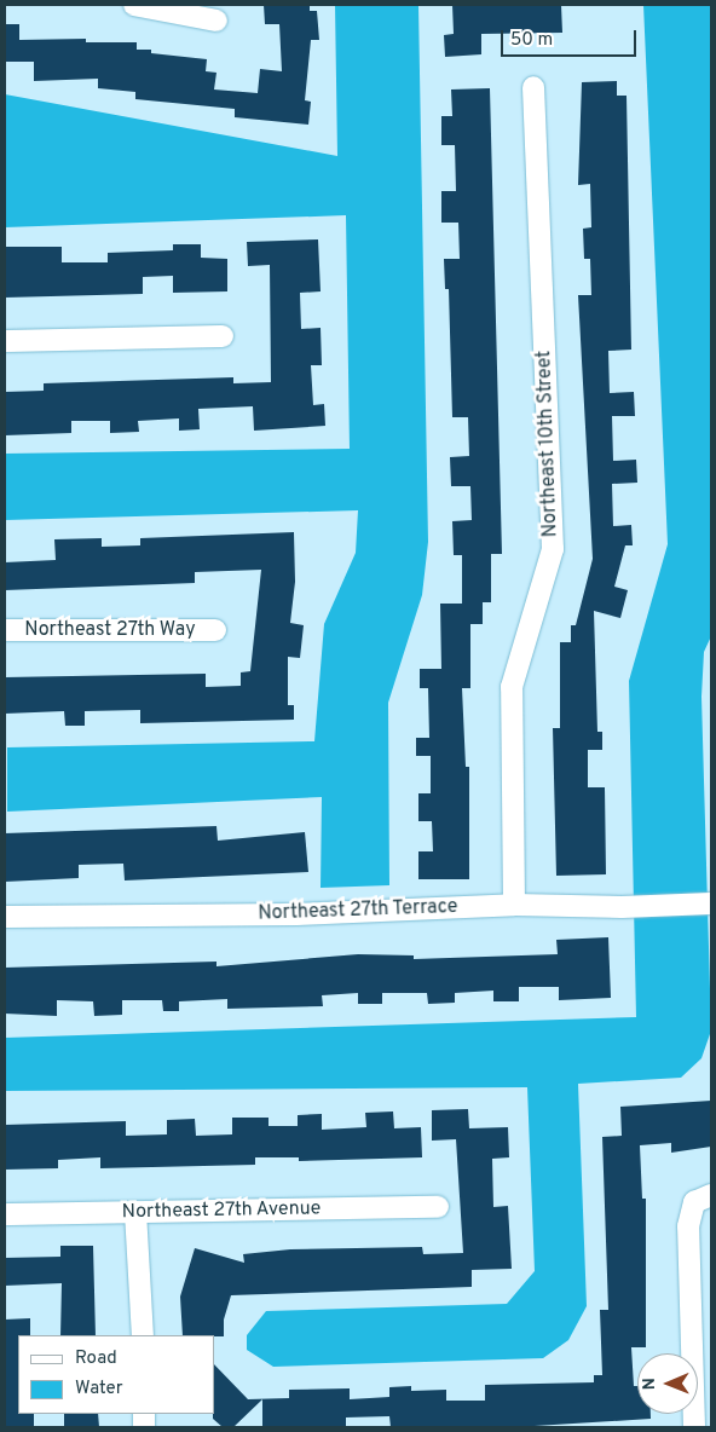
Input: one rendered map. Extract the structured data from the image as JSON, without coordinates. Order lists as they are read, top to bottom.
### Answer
{
  "streets": {
    "street": [
      "Northeast 10th Street",
      "Northeast 27th Way",
      "Northeast 27th Terrace",
      "Northeast 27th Avenue"
    ]
  },
  "crossings": [
    ["Northeast 10th Street", "Northeast 27th Terrace"]
  ],
  "legend": ["Road", "Water"],
  "scale_bar": "50 m",
  "north": "left"
}
